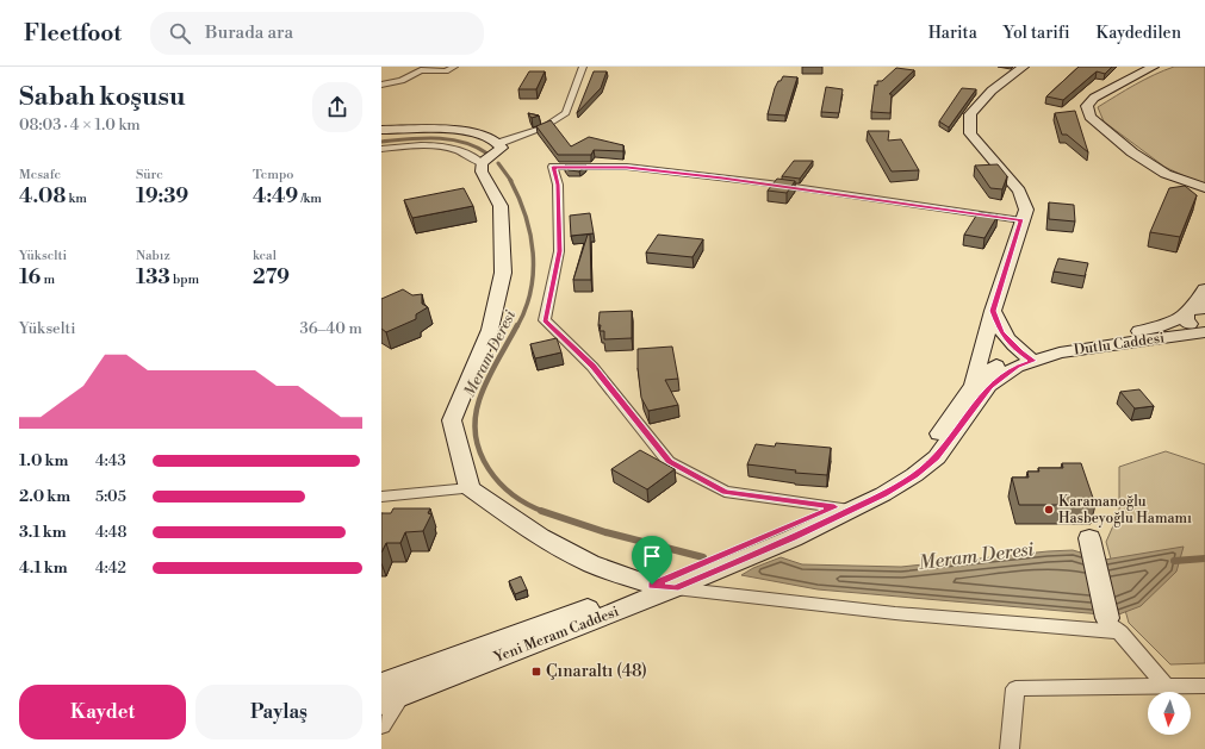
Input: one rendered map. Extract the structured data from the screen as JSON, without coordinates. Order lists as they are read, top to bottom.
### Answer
{
  "streets": {
    "main road": ["Dutlu Caddesi", "Yeni Meram Caddesi"]
  },
  "crossings": [
    ["Dutlu Caddesi", "Yeni Meram Caddesi"]
  ],
  "water": ["Meram Deresi"],
  "places": {
    "other": ["Karamanoğlu Hasbeyoğlu Hamamı"],
    "transit": ["Çınaraltı (48)"]
  },
  "north": "bottom",
  "page": {
    "header": "Fleetfoot",
    "search": "Burada ara",
    "nav": ["Harita", "Yol tarifi", "Kaydedilen"],
    "heading": ["Sabah koşusu", "08:03 · 4 × 1.0 km"],
    "stats": [
      ["Mesafe", "4.08 km"],
      ["Süre", "19:39"],
      ["Tempo", "4:49 /km"],
      ["Yükselti", "16 m"],
      ["Nabız", "133 bpm"],
      ["kcal", "279"]
    ],
    "chart": ["Yükselti", "36–40 m"],
    "list": [
      {
        "name": "1.0 km",
        "note": "4:43"
      },
      {
        "name": "2.0 km",
        "note": "5:05"
      },
      {
        "name": "3.1 km",
        "note": "4:48"
      },
      {
        "name": "4.1 km",
        "note": "4:42"
      }
    ],
    "buttons": ["Kaydet", "Paylaş"]
  }
}
